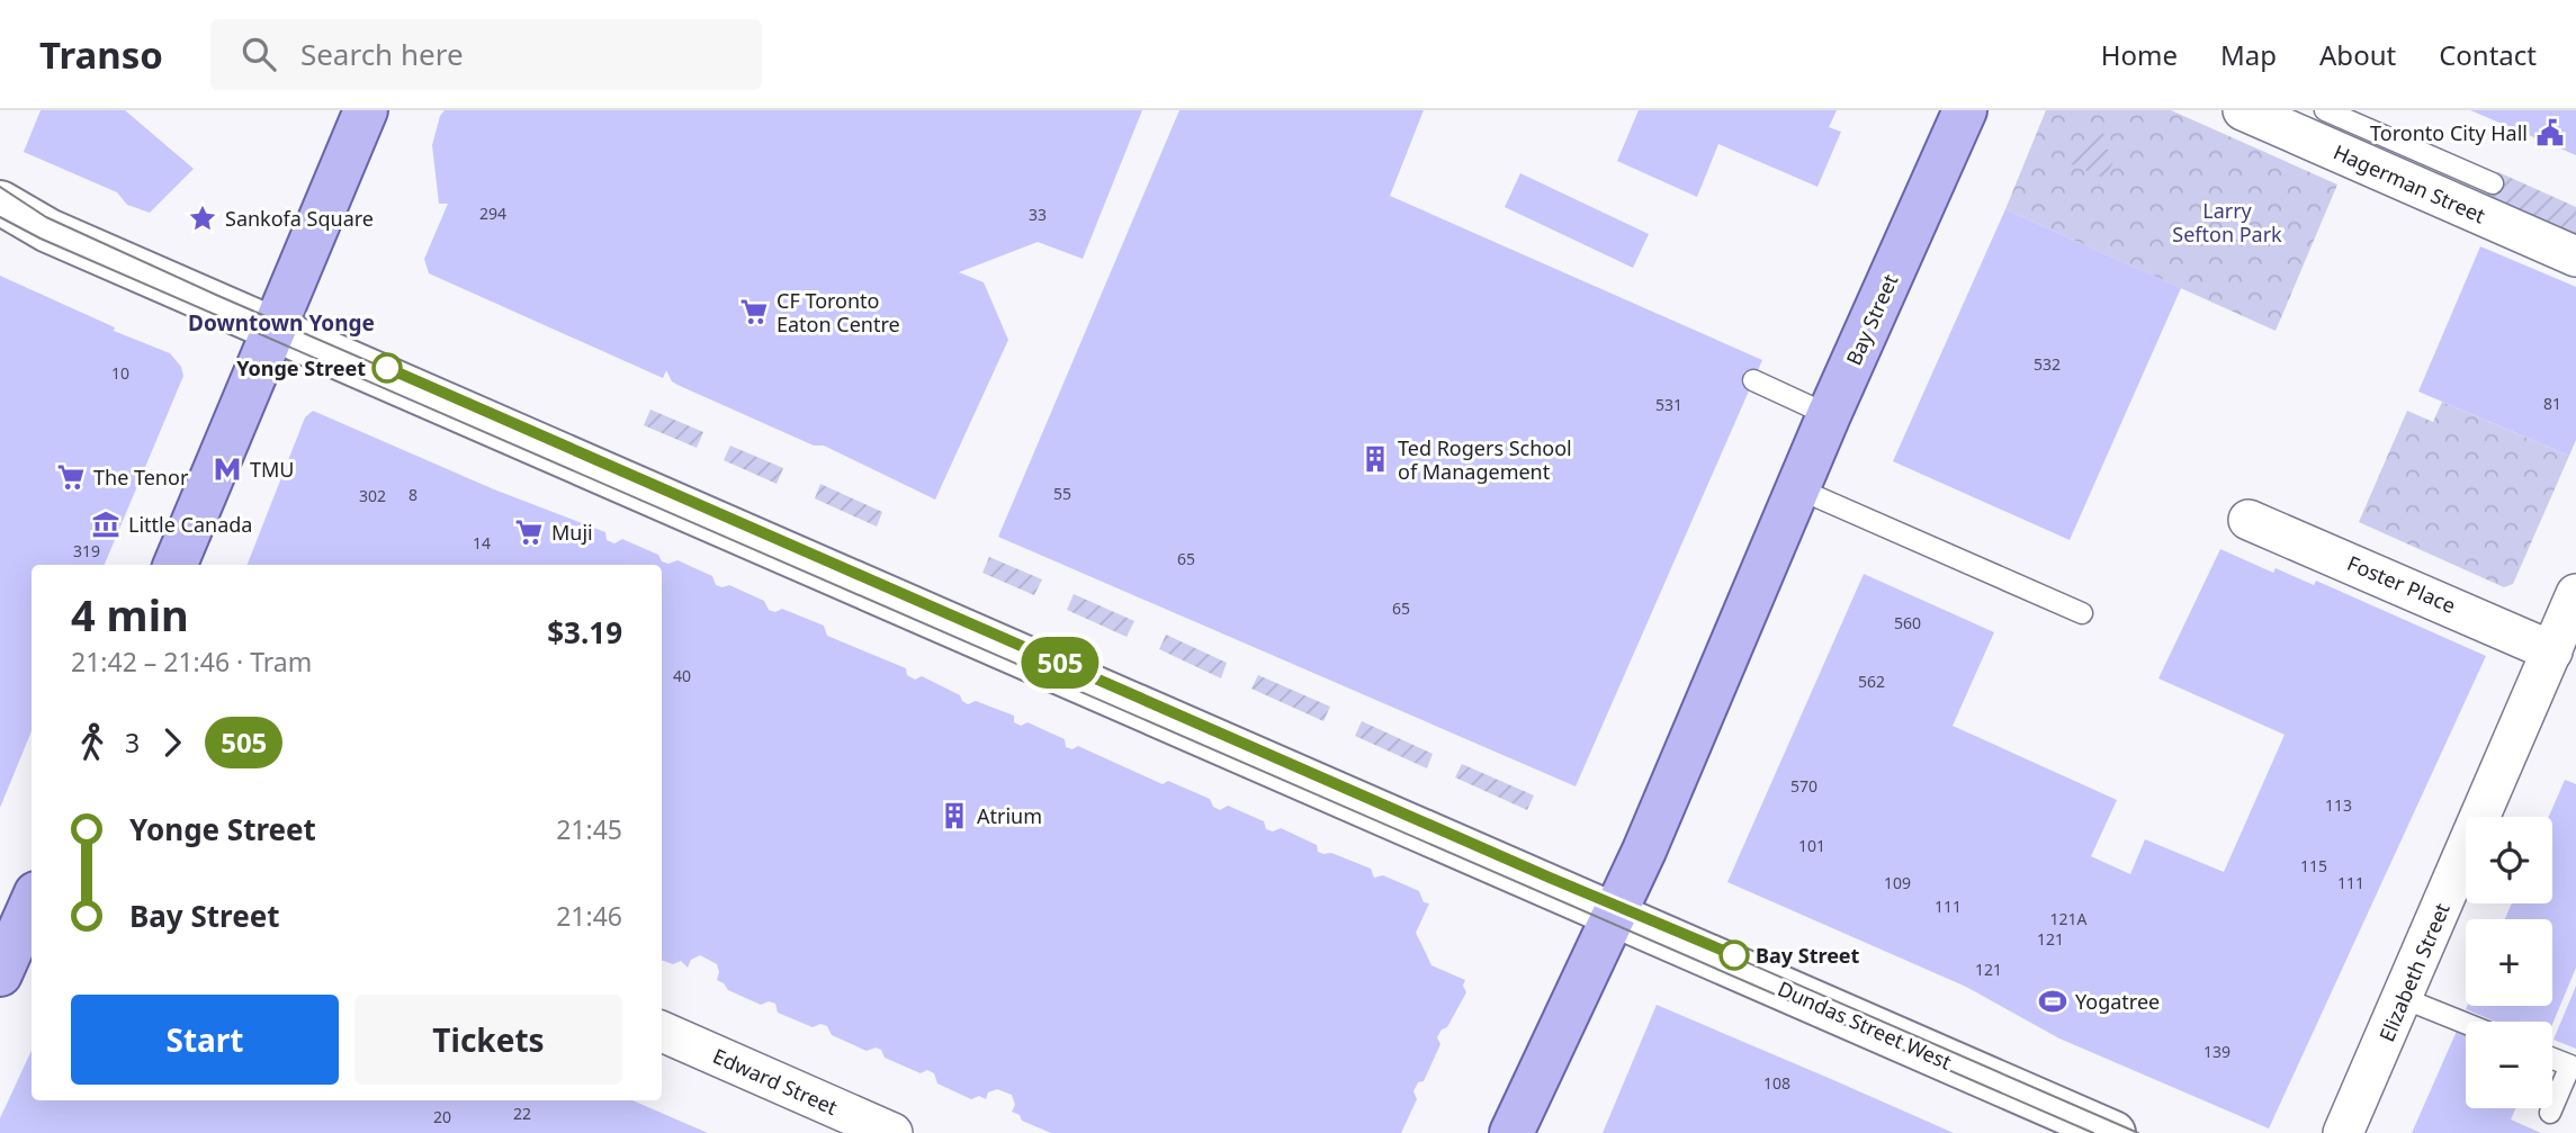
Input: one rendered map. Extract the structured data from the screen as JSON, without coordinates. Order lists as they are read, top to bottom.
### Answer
{
  "streets": {
    "main road": ["Bay Street", "Dundas Street West"],
    "street": [
      "Hagerman Street",
      "Foster Place",
      "Elizabeth Street",
      "Edward Street"
    ]
  },
  "crossings": [
    ["Bay Street", "Dundas Street West"],
    ["Foster Place", "Elizabeth Street"]
  ],
  "districts": ["Downtown Yonge"],
  "parks": ["Larry Sefton Park"],
  "places": {
    "public building": ["Toronto City Hall"],
    "place": ["Sankofa Square"],
    "supermarket": ["CF Toronto Eaton Centre", "The Tenor", "Muji"],
    "other": ["Yonge Street", "Bay Street"],
    "building": ["Ted Rogers School of Management", "Atrium"],
    "metro station": ["TMU"],
    "museum": ["Little Canada"],
    "sports": ["Yogatree"]
  },
  "lines": ["tram line 505"],
  "house_numbers": [
    "294",
    "33",
    "532",
    "10",
    "81",
    "531",
    "55",
    "8",
    "302",
    "14",
    "319",
    "65",
    "65",
    "560",
    "40",
    "562",
    "570",
    "113",
    "101",
    "115",
    "109",
    "111",
    "111",
    "121A",
    "121",
    "121",
    "139",
    "108",
    "22",
    "20"
  ],
  "page": {
    "header": "Transo",
    "search": "Search here",
    "nav": [
      "Home",
      "Map",
      "About",
      "Contact"
    ],
    "on_map": "505",
    "heading": ["4 min", "21:42 – 21:46 · Tram", "$3.19"],
    "legs": ["3", "505"],
    "list": [
      {
        "name": "Yonge Street",
        "value": "21:45"
      },
      {
        "name": "Bay Street",
        "value": "21:46"
      }
    ],
    "map_buttons": ["+", "−"],
    "buttons": ["Start", "Tickets"]
  }
}
